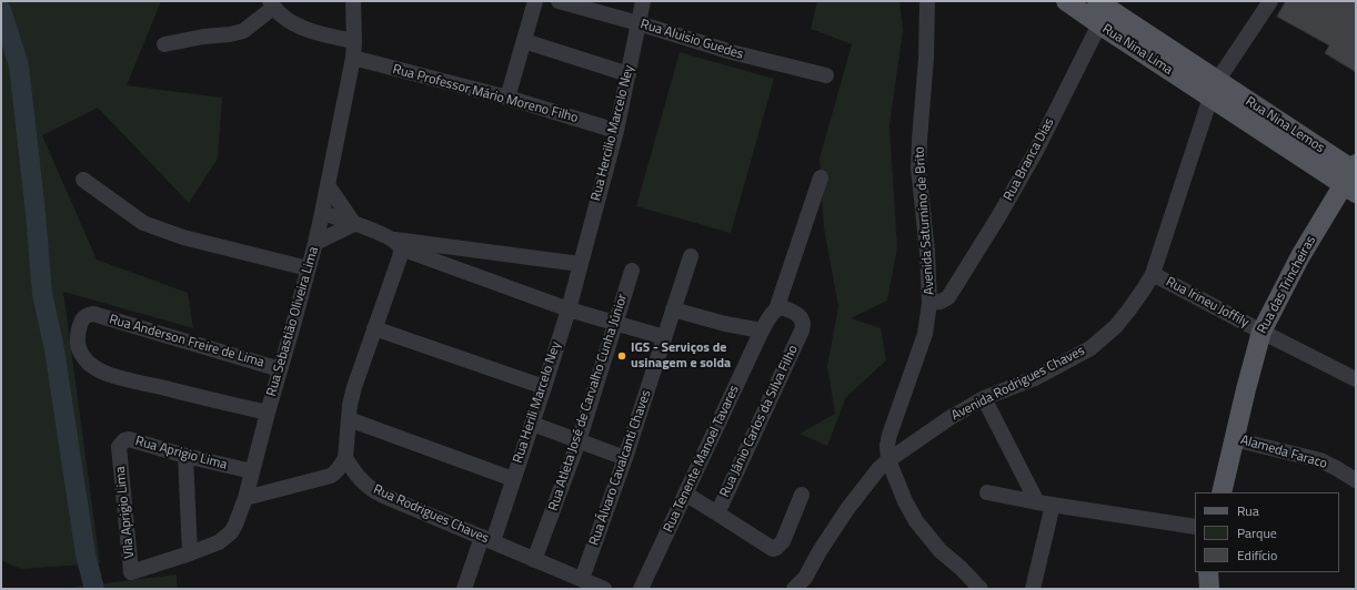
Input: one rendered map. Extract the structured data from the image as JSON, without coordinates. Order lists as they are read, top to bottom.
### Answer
{
  "streets": {
    "main road": ["Rua Nina Lima", "Rua Nina Lemos", "Rua das Trincheiras"],
    "street": [
      "Rua Aluisio Guedes",
      "Rua Professor Mário Moreno Filho",
      "Rua Hercilio Marcelo Ney",
      "Rua Branca Dias",
      "Avenida Saturnino de Brito",
      "Rua Irineu Joffily",
      "Rua Sebastião Oliveira Lima",
      "Rua Anderson Freire de Lima",
      "Avenida Rodrigues Chaves",
      "Rua Herili Marcelo Ney",
      "Rua Atleta José de Carvalho Cunha Júnior",
      "Rua Jânio Carlos da Silva Filho",
      "Alameda Faraco",
      "Rua Aprigio Lima",
      "Rua Tenente Manoel Tavares",
      "Rua Álvaro Cavalcanti Chaves",
      "Vila Aprigio Lima",
      "Rua Rodrigues Chaves"
    ]
  },
  "crossings": [
    ["Rua Aluisio Guedes", "Rua Hercilio Marcelo Ney"],
    ["Rua Nina Lima", "Rua Nina Lemos"],
    ["Rua Nina Lima", "Rua Branca Dias"],
    ["Rua Nina Lima", "Avenida Rodrigues Chaves"],
    ["Rua Professor Mário Moreno Filho", "Rua Hercilio Marcelo Ney"],
    ["Rua Professor Mário Moreno Filho", "Rua Sebastião Oliveira Lima"],
    ["Rua Nina Lemos", "Rua das Trincheiras"],
    ["Rua Nina Lemos", "Avenida Rodrigues Chaves"],
    ["Rua Hercilio Marcelo Ney", "Rua Herili Marcelo Ney"],
    ["Rua Branca Dias", "Avenida Saturnino de Brito"],
    ["Avenida Saturnino de Brito", "Avenida Rodrigues Chaves"],
    ["Rua das Trincheiras", "Rua Irineu Joffily"],
    ["Rua das Trincheiras", "Alameda Faraco"],
    ["Rua Irineu Joffily", "Avenida Rodrigues Chaves"],
    ["Rua Sebastião Oliveira Lima", "Rua Anderson Freire de Lima"],
    ["Rua Sebastião Oliveira Lima", "Rua Aprigio Lima"],
    ["Rua Sebastião Oliveira Lima", "Vila Aprigio Lima"],
    ["Rua Herili Marcelo Ney", "Rua Rodrigues Chaves"],
    ["Rua Atleta José de Carvalho Cunha Júnior", "Rua Rodrigues Chaves"],
    ["Rua Jânio Carlos da Silva Filho", "Rua Tenente Manoel Tavares"],
    ["Rua Aprigio Lima", "Vila Aprigio Lima"],
    ["Rua Álvaro Cavalcanti Chaves", "Rua Rodrigues Chaves"]
  ],
  "places": ["IGS - Serviços de usinagem e solda"],
  "legend": ["Rua", "Parque", "Edifício"]
}
